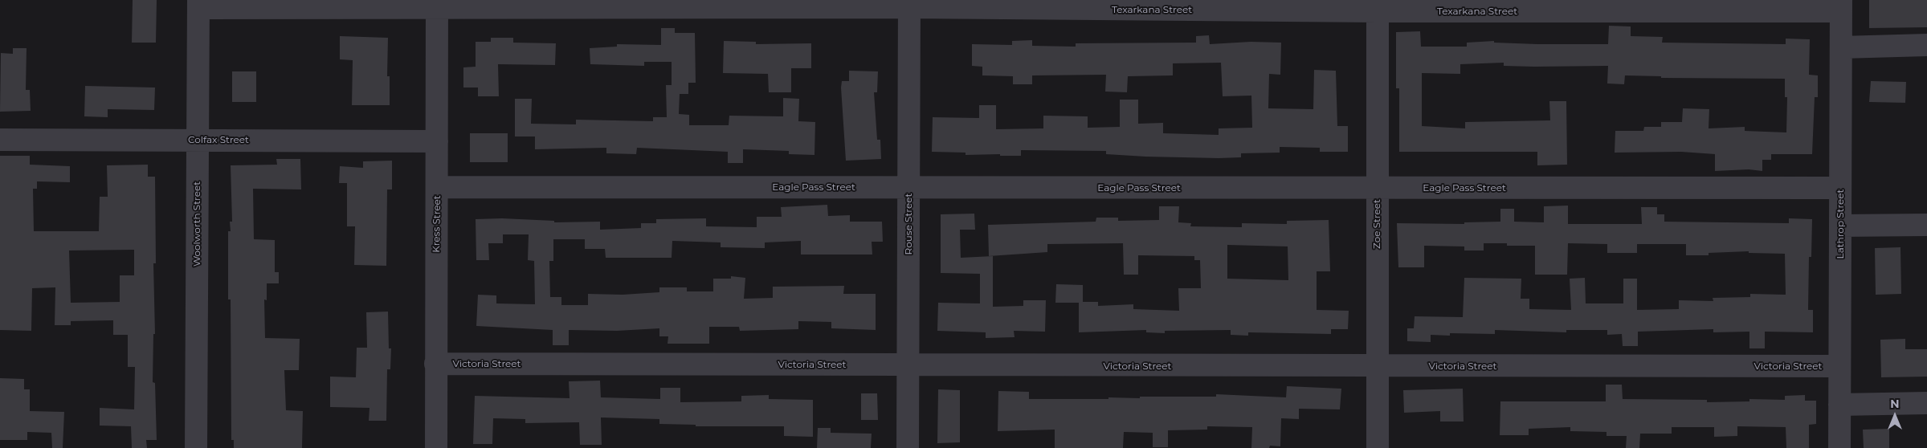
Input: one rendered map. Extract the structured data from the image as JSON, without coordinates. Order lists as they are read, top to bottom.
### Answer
{
  "streets": {
    "street": [
      "Texarkana Street",
      "Colfax Street",
      "Eagle Pass Street",
      "Woolworth Street",
      "Kress Street",
      "Rouse Street",
      "Zoe Street",
      "Lathrop Street",
      "Victoria Street"
    ]
  },
  "crossings": [
    ["Texarkana Street", "Woolworth Street"],
    ["Texarkana Street", "Kress Street"],
    ["Texarkana Street", "Rouse Street"],
    ["Texarkana Street", "Zoe Street"],
    ["Texarkana Street", "Lathrop Street"],
    ["Colfax Street", "Woolworth Street"],
    ["Colfax Street", "Kress Street"],
    ["Eagle Pass Street", "Kress Street"],
    ["Eagle Pass Street", "Rouse Street"],
    ["Eagle Pass Street", "Zoe Street"],
    ["Eagle Pass Street", "Lathrop Street"],
    ["Kress Street", "Victoria Street"],
    ["Rouse Street", "Victoria Street"],
    ["Zoe Street", "Victoria Street"],
    ["Lathrop Street", "Victoria Street"]
  ],
  "north": "top"
}
